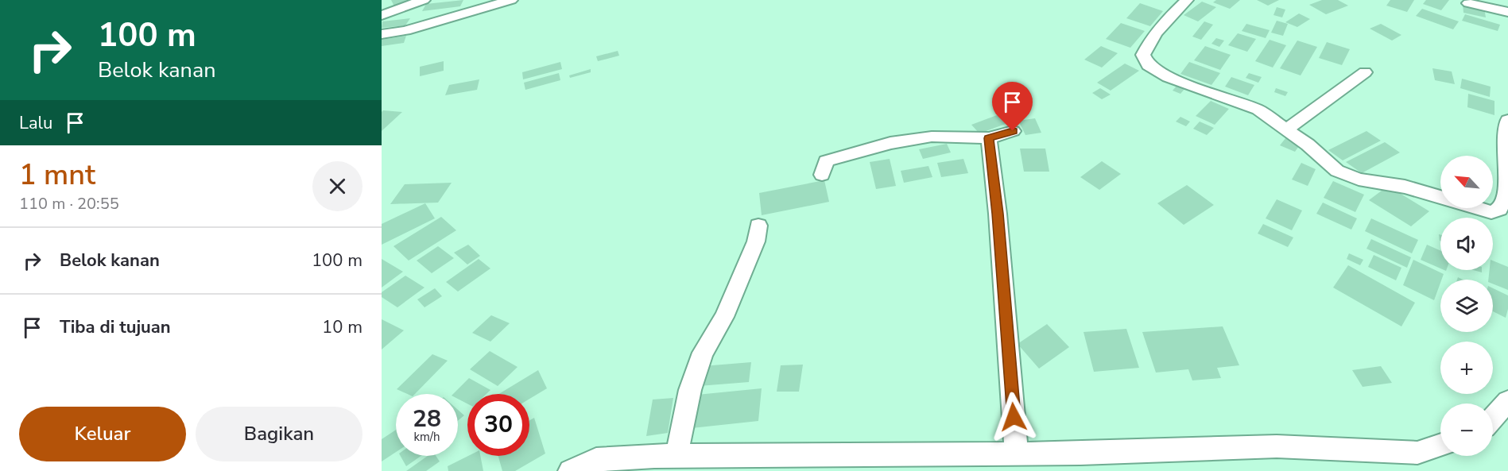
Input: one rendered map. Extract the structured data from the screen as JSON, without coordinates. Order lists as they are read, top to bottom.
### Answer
{
  "north": "top left",
  "page": {
    "turn": ["100 m", "Belok kanan"],
    "then": "Lalu",
    "heading": ["1 mnt", "110 m · 20:55"],
    "map_buttons": ["+", "−"],
    "list": [
      {
        "name": "Belok kanan",
        "value": "100 m"
      },
      {
        "name": "Tiba di tujuan",
        "value": "10 m"
      }
    ],
    "speed": "28 km/h",
    "limit": "30",
    "buttons": ["Keluar", "Bagikan"]
  }
}
